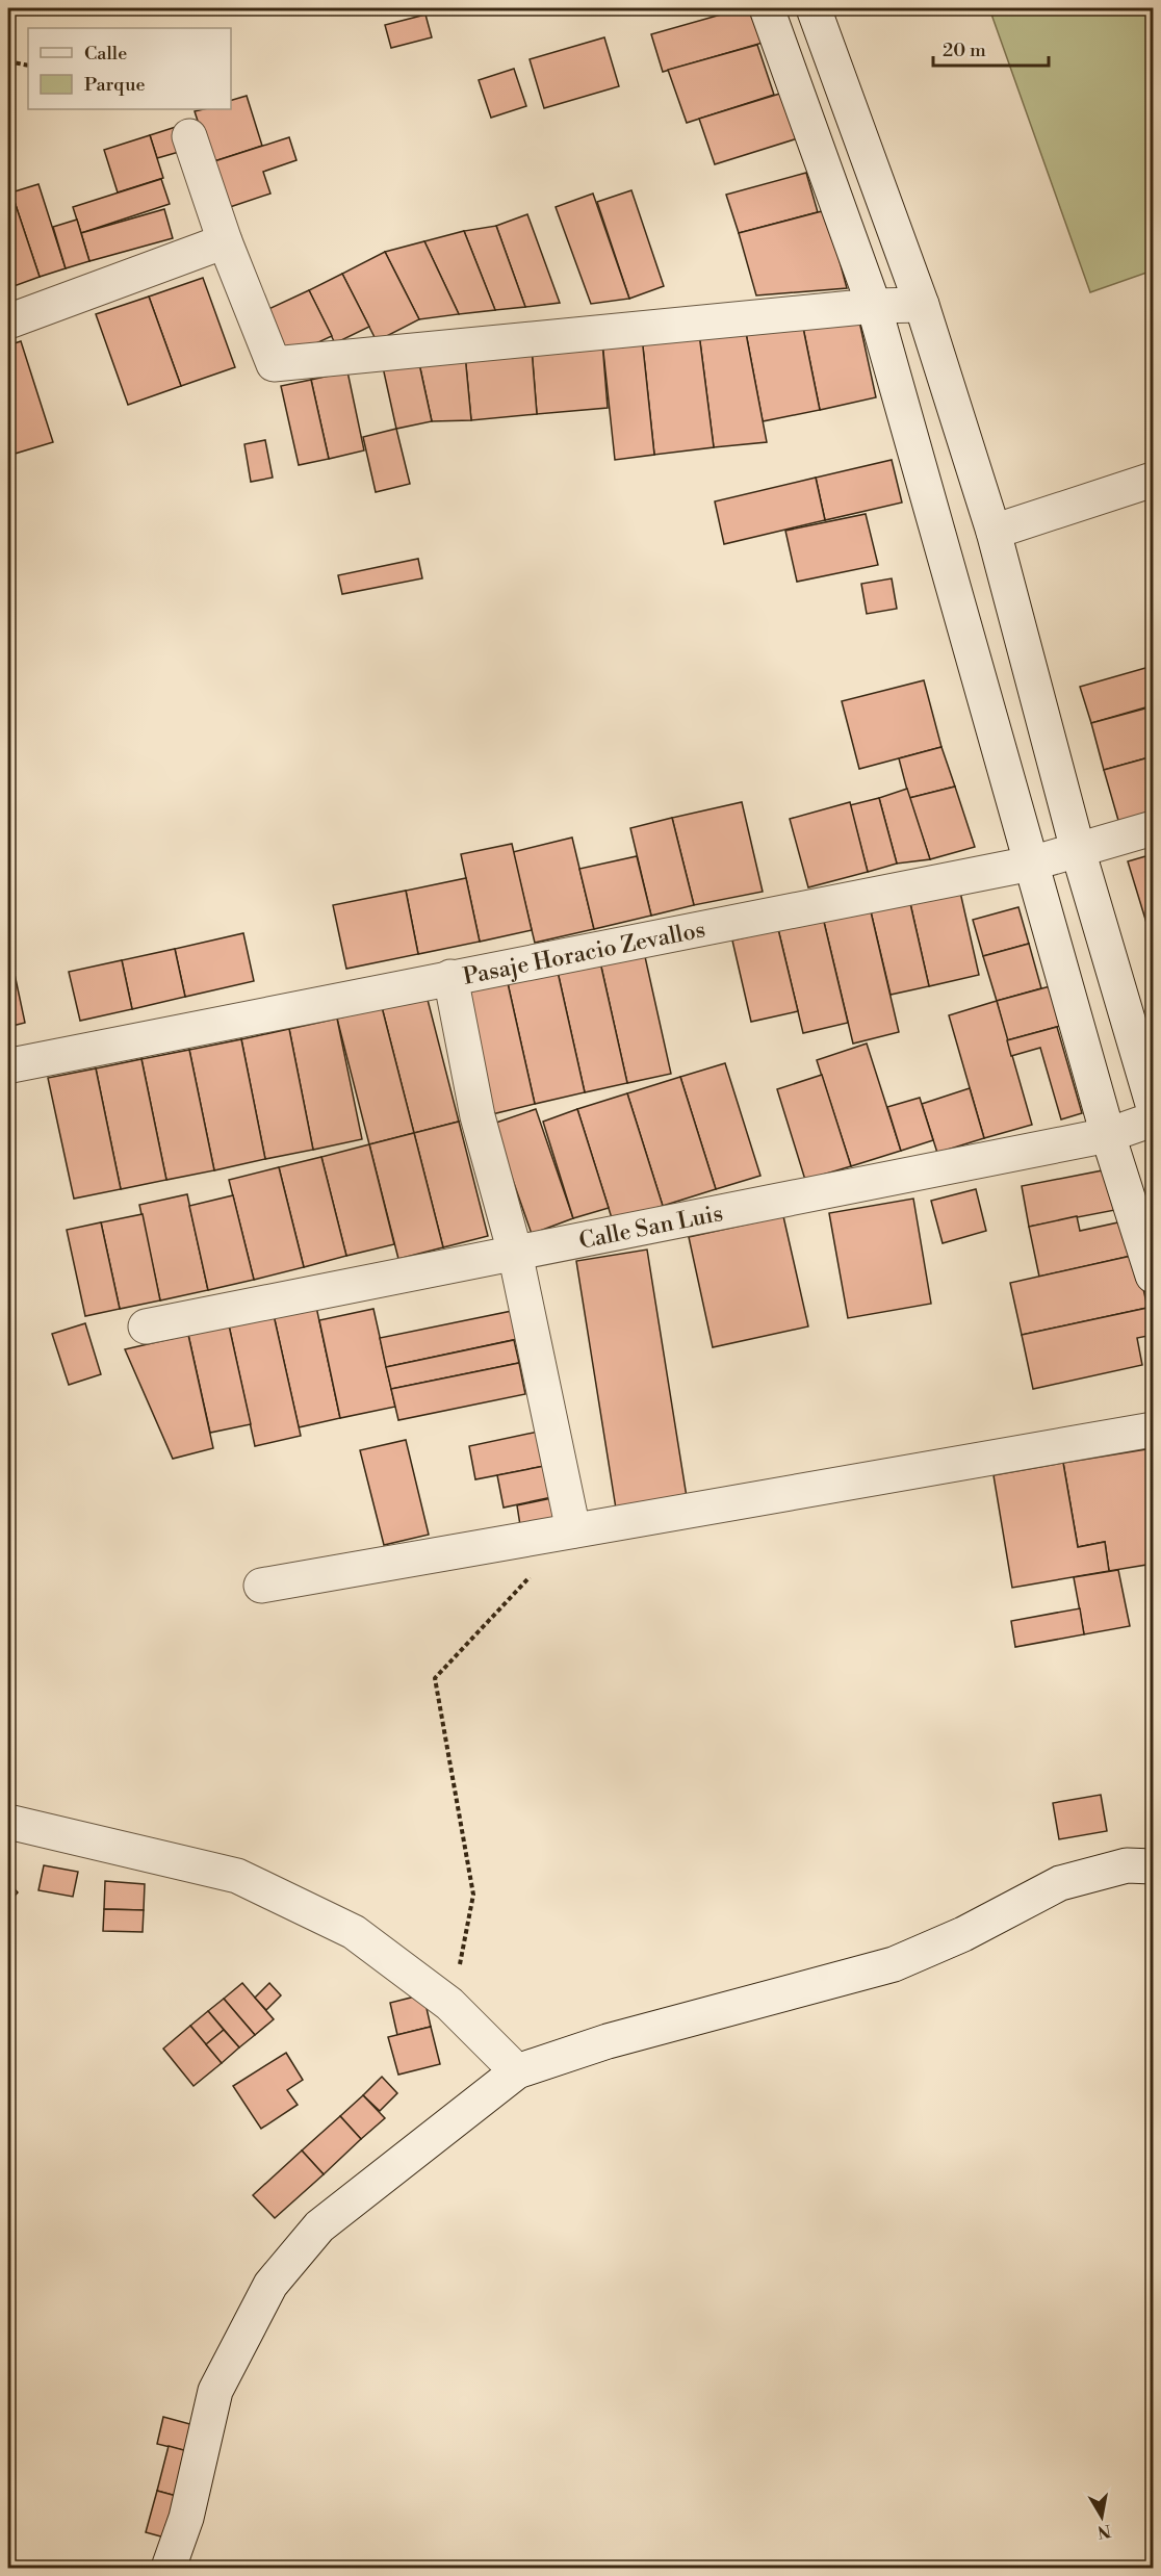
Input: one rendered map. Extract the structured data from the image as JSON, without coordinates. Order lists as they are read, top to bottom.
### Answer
{
  "streets": {
    "street": ["Pasaje Horacio Zevallos", "Calle San Luis"]
  },
  "legend": ["Calle", "Parque"],
  "scale_bar": "20 m",
  "north": "bottom"
}
